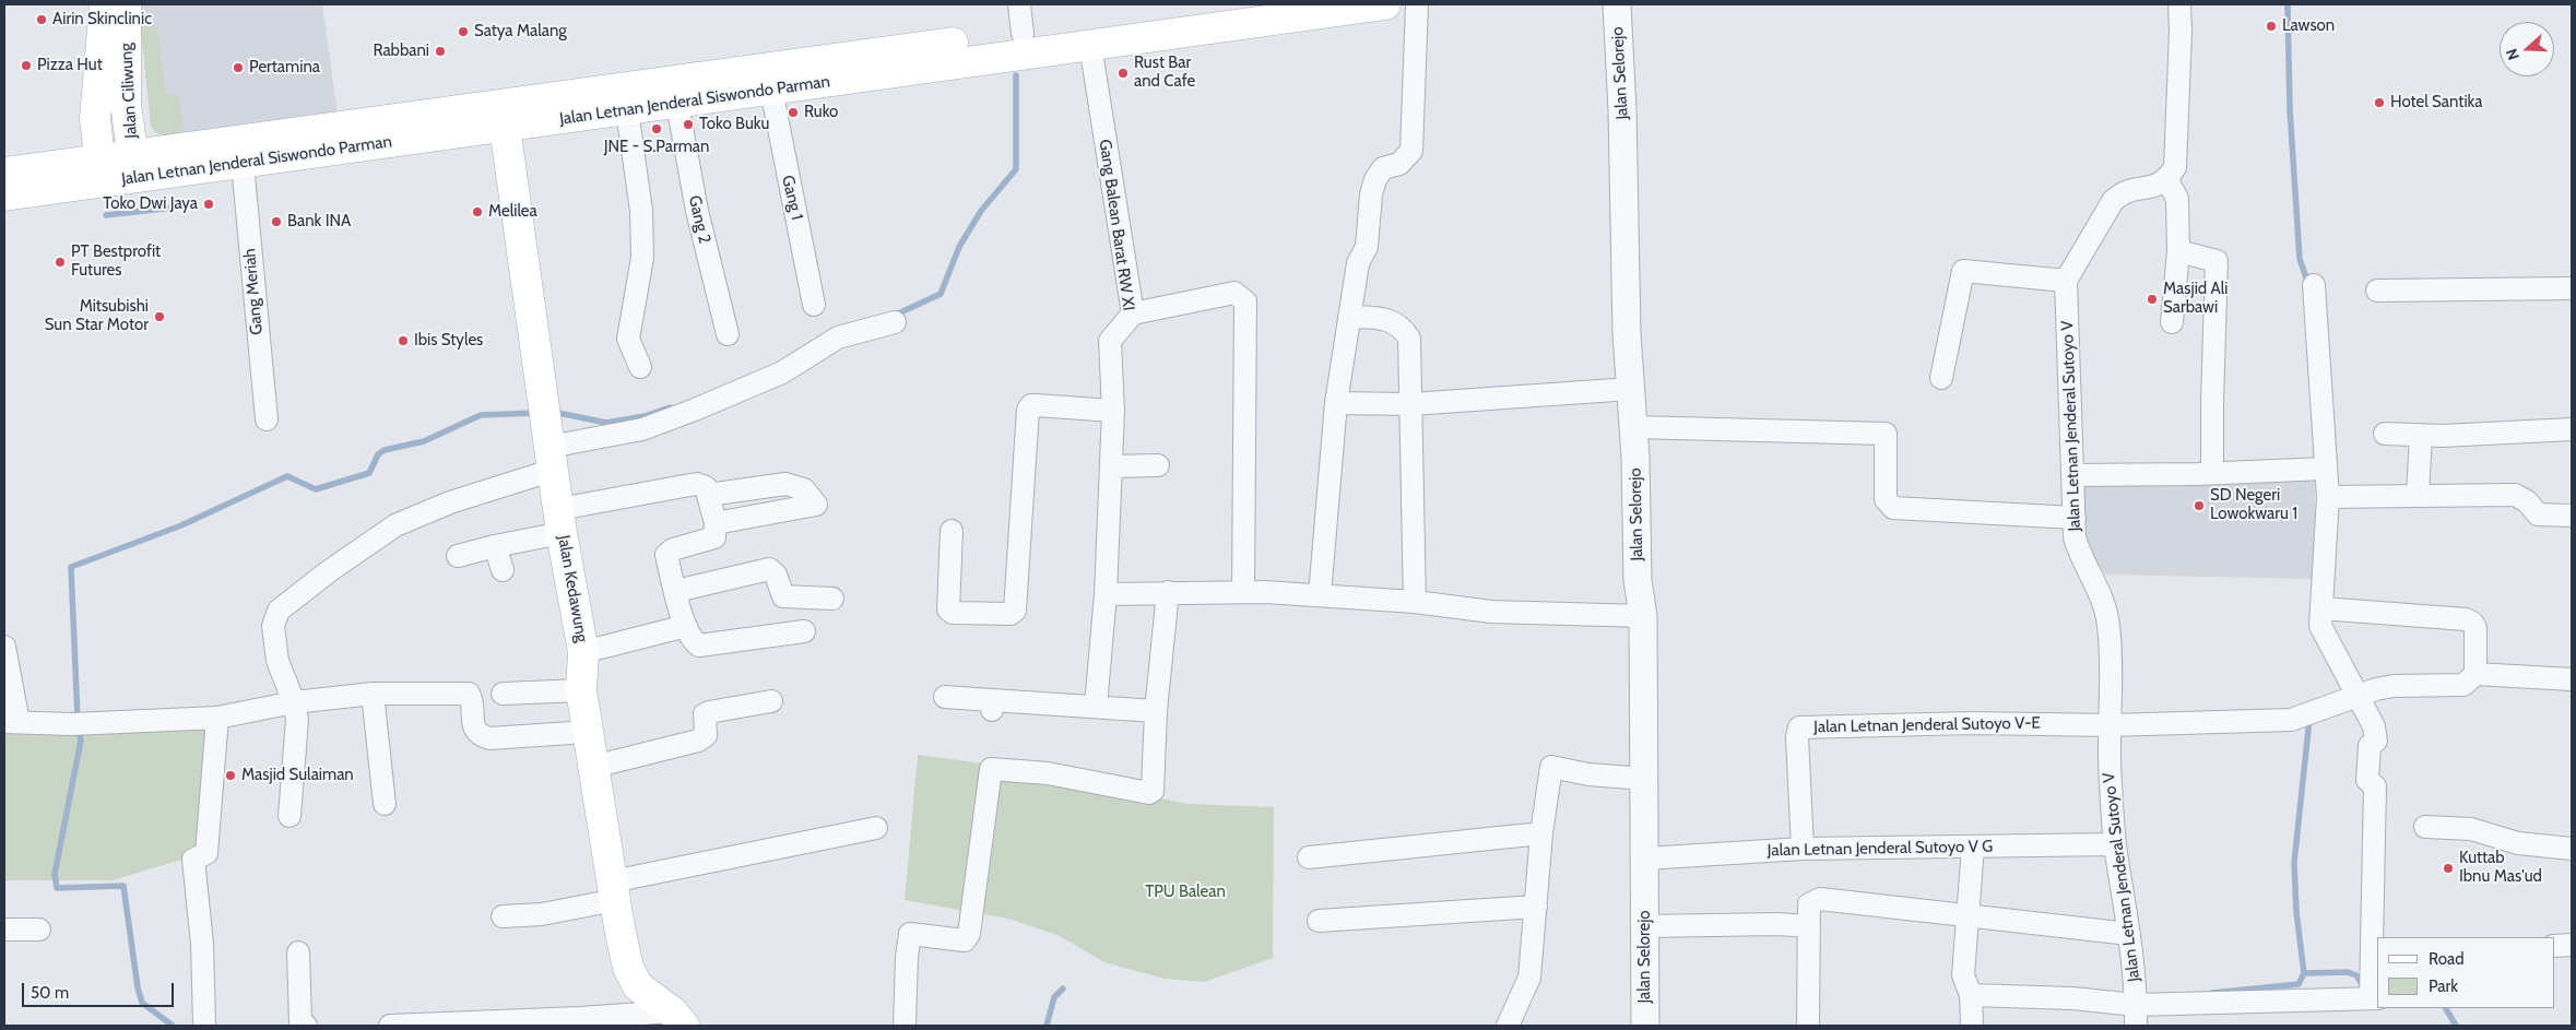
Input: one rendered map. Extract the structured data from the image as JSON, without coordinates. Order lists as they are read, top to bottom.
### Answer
{
  "streets": {
    "main road": ["Jalan Ciliwung", "Jalan Letnan Jenderal Siswondo Parman", "Jalan Kedawung"],
    "street": [
      "Jalan Selorejo",
      "Gang 1",
      "Gang 2",
      "Gang Balean Barat RW XI",
      "Gang Meriah",
      "Jalan Letnan Jenderal Sutoyo V",
      "Jalan Letnan Jenderal Sutoyo V-E",
      "Jalan Letnan Jenderal Sutoyo V G"
    ]
  },
  "crossings": [
    ["Jalan Selorejo", "Jalan Letnan Jenderal Sutoyo V G"],
    ["Jalan Ciliwung", "Jalan Letnan Jenderal Siswondo Parman"],
    ["Jalan Letnan Jenderal Siswondo Parman", "Gang 1"],
    ["Jalan Letnan Jenderal Siswondo Parman", "Gang 2"],
    ["Jalan Letnan Jenderal Siswondo Parman", "Gang Balean Barat RW XI"],
    ["Jalan Letnan Jenderal Siswondo Parman", "Gang Meriah"],
    ["Jalan Letnan Jenderal Siswondo Parman", "Jalan Kedawung"],
    ["Jalan Letnan Jenderal Sutoyo V", "Jalan Letnan Jenderal Sutoyo V-E"],
    ["Jalan Letnan Jenderal Sutoyo V", "Jalan Letnan Jenderal Sutoyo V G"],
    ["Jalan Letnan Jenderal Sutoyo V-E", "Jalan Letnan Jenderal Sutoyo V G"]
  ],
  "parks": ["TPU Balean"],
  "places": [
    "Airin Skinclinic",
    "Lawson",
    "Satya Malang",
    "Rabbani",
    "Pizza Hut",
    "Pertamina",
    "Rust Bar and Cafe",
    "Hotel Santika",
    "Ruko",
    "Toko Buku",
    "JNE - S.Parman",
    "Toko Dwi Jaya",
    "Melilea",
    "Bank INA",
    "PT Bestprofit Futures",
    "Masjid Ali Sarbawi",
    "Mitsubishi Sun Star Motor",
    "Ibis Styles",
    "SD Negeri Lowokwaru 1",
    "Masjid Sulaiman",
    "Kuttab Ibnu Mas'ud"
  ],
  "legend": ["Road", "Park"],
  "scale_bar": "50 m",
  "north": "left"
}
